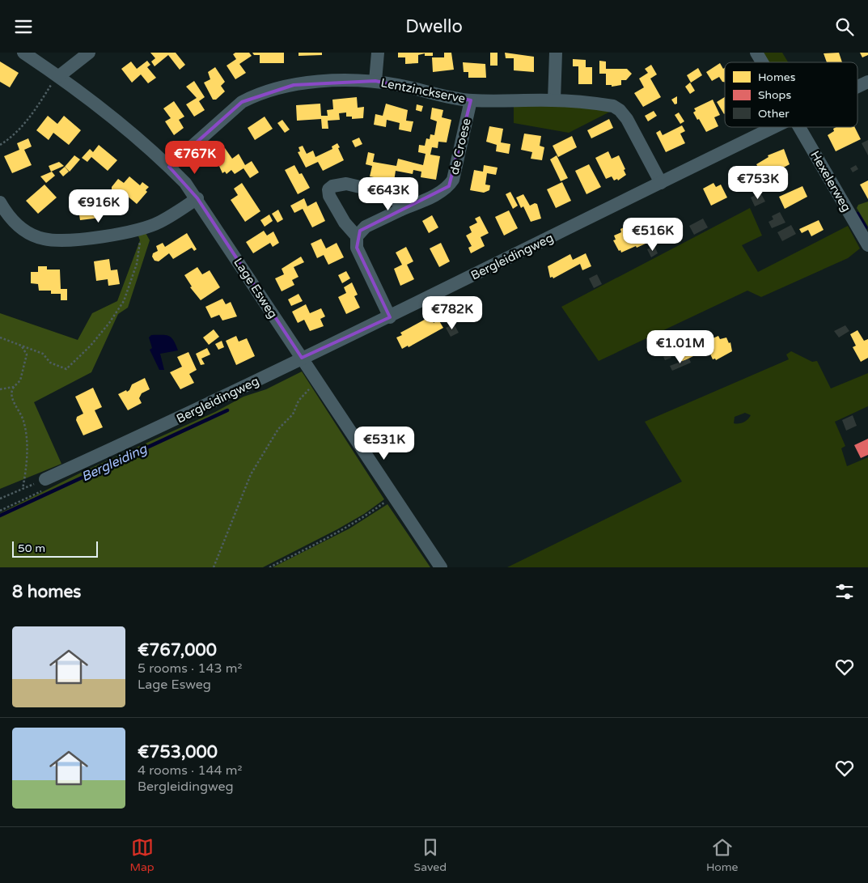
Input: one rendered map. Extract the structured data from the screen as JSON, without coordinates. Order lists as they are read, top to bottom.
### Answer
{
  "streets": {
    "street": [
      "Lentzinckserve",
      "de Croese",
      "Hexelerweg",
      "Bergleidingweg",
      "Lage Esweg"
    ]
  },
  "crossings": [
    ["Lentzinckserve", "de Croese"],
    ["Lentzinckserve", "Bergleidingweg"],
    ["Lentzinckserve", "Lage Esweg"],
    ["Bergleidingweg", "Lage Esweg"]
  ],
  "water": ["Bergleiding"],
  "legend": ["Homes", "Shops", "Other"],
  "scale_bar": "50 m",
  "page": {
    "header": "Dwello",
    "price": [
      "€767K",
      "€753K",
      "€643K",
      "€916K",
      "€516K",
      "€782K",
      "€1.01M",
      "€531K"
    ],
    "scale": "50 m",
    "heading": "8 homes",
    "list": [
      {
        "name": "€767,000",
        "note": "5 rooms · 143 m² · Lage Esweg"
      },
      {
        "name": "€753,000",
        "note": "4 rooms · 144 m² · Bergleidingweg"
      }
    ],
    "tabs": ["Map", "Saved", "Home"]
  }
}
